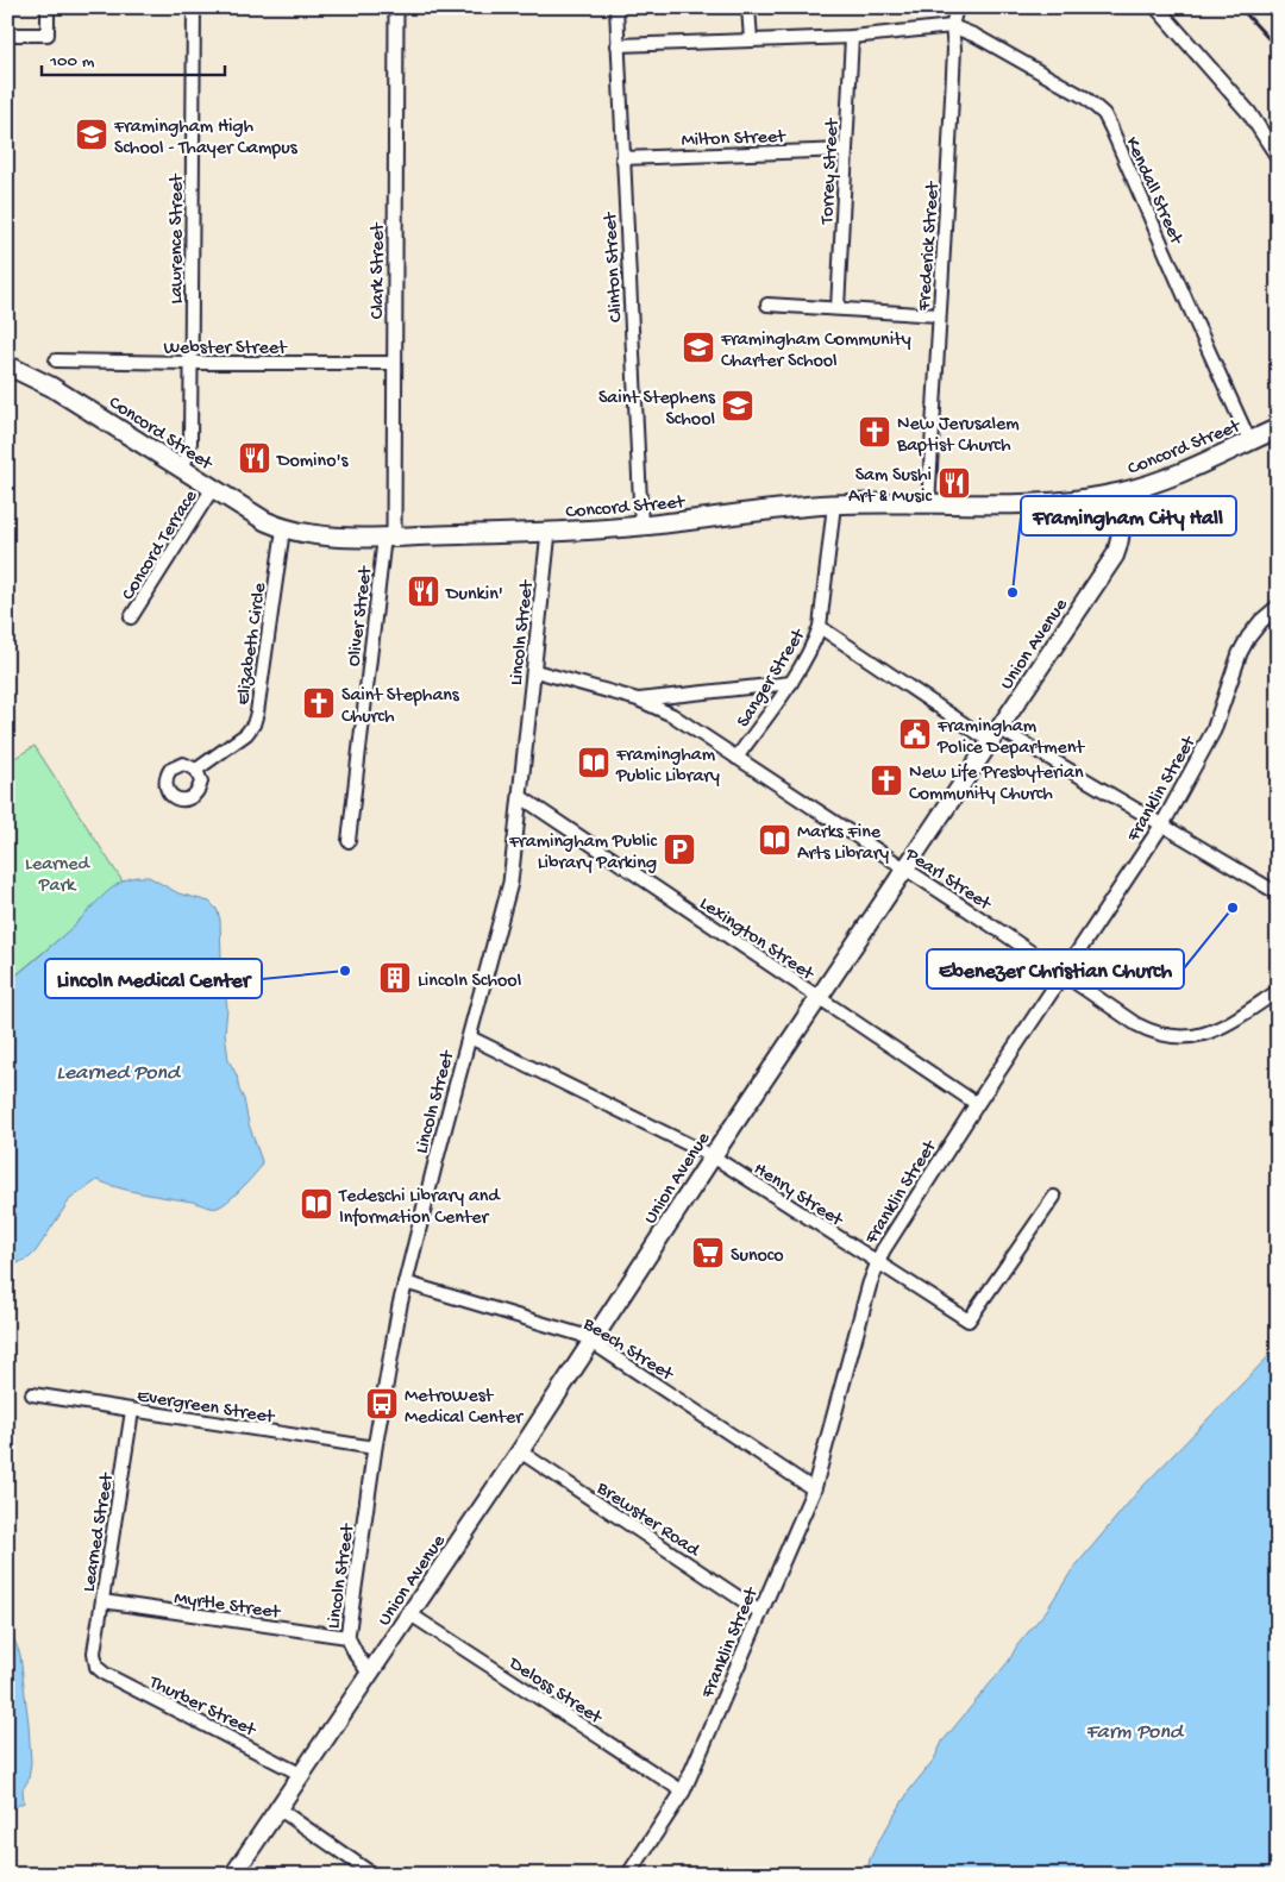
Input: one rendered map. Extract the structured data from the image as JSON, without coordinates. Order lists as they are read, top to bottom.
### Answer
{
  "streets": {
    "main road": ["Concord Street", "Union Avenue"],
    "street": [
      "Milton Street",
      "Torrey Street",
      "Kendall Street",
      "Lawrence Street",
      "Frederick Street",
      "Clinton Street",
      "Clark Street",
      "Webster Street",
      "Concord Terrace",
      "Oliver Street",
      "Lincoln Street",
      "Elizabeth Circle",
      "Sanger Street",
      "Franklin Street",
      "Pearl Street",
      "Lexington Street",
      "Henry Street",
      "Beech Street",
      "Evergreen Street",
      "Brewster Road",
      "Learned Street",
      "Myrtle Street",
      "Deloss Street",
      "Thurber Street"
    ]
  },
  "crossings": [
    ["Milton Street", "Torrey Street"],
    ["Milton Street", "Clinton Street"],
    ["Kendall Street", "Frederick Street"],
    ["Kendall Street", "Concord Street"],
    ["Lawrence Street", "Webster Street"],
    ["Lawrence Street", "Concord Street"],
    ["Frederick Street", "Concord Street"],
    ["Clinton Street", "Concord Street"],
    ["Clark Street", "Webster Street"],
    ["Clark Street", "Concord Street"],
    ["Clark Street", "Oliver Street"],
    ["Concord Street", "Concord Terrace"],
    ["Concord Street", "Oliver Street"],
    ["Concord Street", "Lincoln Street"],
    ["Concord Street", "Union Avenue"],
    ["Concord Street", "Elizabeth Circle"],
    ["Concord Street", "Sanger Street"],
    ["Lincoln Street", "Union Avenue"],
    ["Lincoln Street", "Pearl Street"],
    ["Lincoln Street", "Lexington Street"],
    ["Lincoln Street", "Henry Street"],
    ["Lincoln Street", "Beech Street"],
    ["Lincoln Street", "Evergreen Street"],
    ["Lincoln Street", "Myrtle Street"],
    ["Union Avenue", "Pearl Street"],
    ["Union Avenue", "Lexington Street"],
    ["Union Avenue", "Henry Street"],
    ["Union Avenue", "Beech Street"],
    ["Union Avenue", "Brewster Road"],
    ["Union Avenue", "Deloss Street"],
    ["Union Avenue", "Thurber Street"],
    ["Sanger Street", "Pearl Street"],
    ["Franklin Street", "Pearl Street"],
    ["Franklin Street", "Lexington Street"],
    ["Franklin Street", "Henry Street"],
    ["Franklin Street", "Beech Street"],
    ["Franklin Street", "Brewster Road"],
    ["Franklin Street", "Deloss Street"],
    ["Evergreen Street", "Learned Street"],
    ["Learned Street", "Myrtle Street"],
    ["Learned Street", "Thurber Street"]
  ],
  "water": ["Learned Pond", "Farm Pond"],
  "parks": ["Learned Park"],
  "places": {
    "school or university": ["Framingham High School - Thayer Campus", "Framingham Community Charter School", "Saint Stephens School"],
    "church": ["New Jerusalem Baptist Church", "Saint Stephans Church", "New Life Presbyterian Community Church"],
    "restaurant": ["Domino's", "Sam Sushi Art & Music", "Dunkin'"],
    "other": ["Framingham City Hall", "Ebenezer Christian Church", "Lincoln Medical Center"],
    "public building": ["Framingham Police Department"],
    "library": ["Framingham Public Library", "Marks Fine Arts Library", "Tedeschi Library and Information Center"],
    "parking": ["Framingham Public Library Parking"],
    "building": ["Lincoln School"],
    "supermarket": ["Sunoco"],
    "bus stop": ["MetroWest Medical Center"]
  },
  "scale_bar": "100 m"
}
